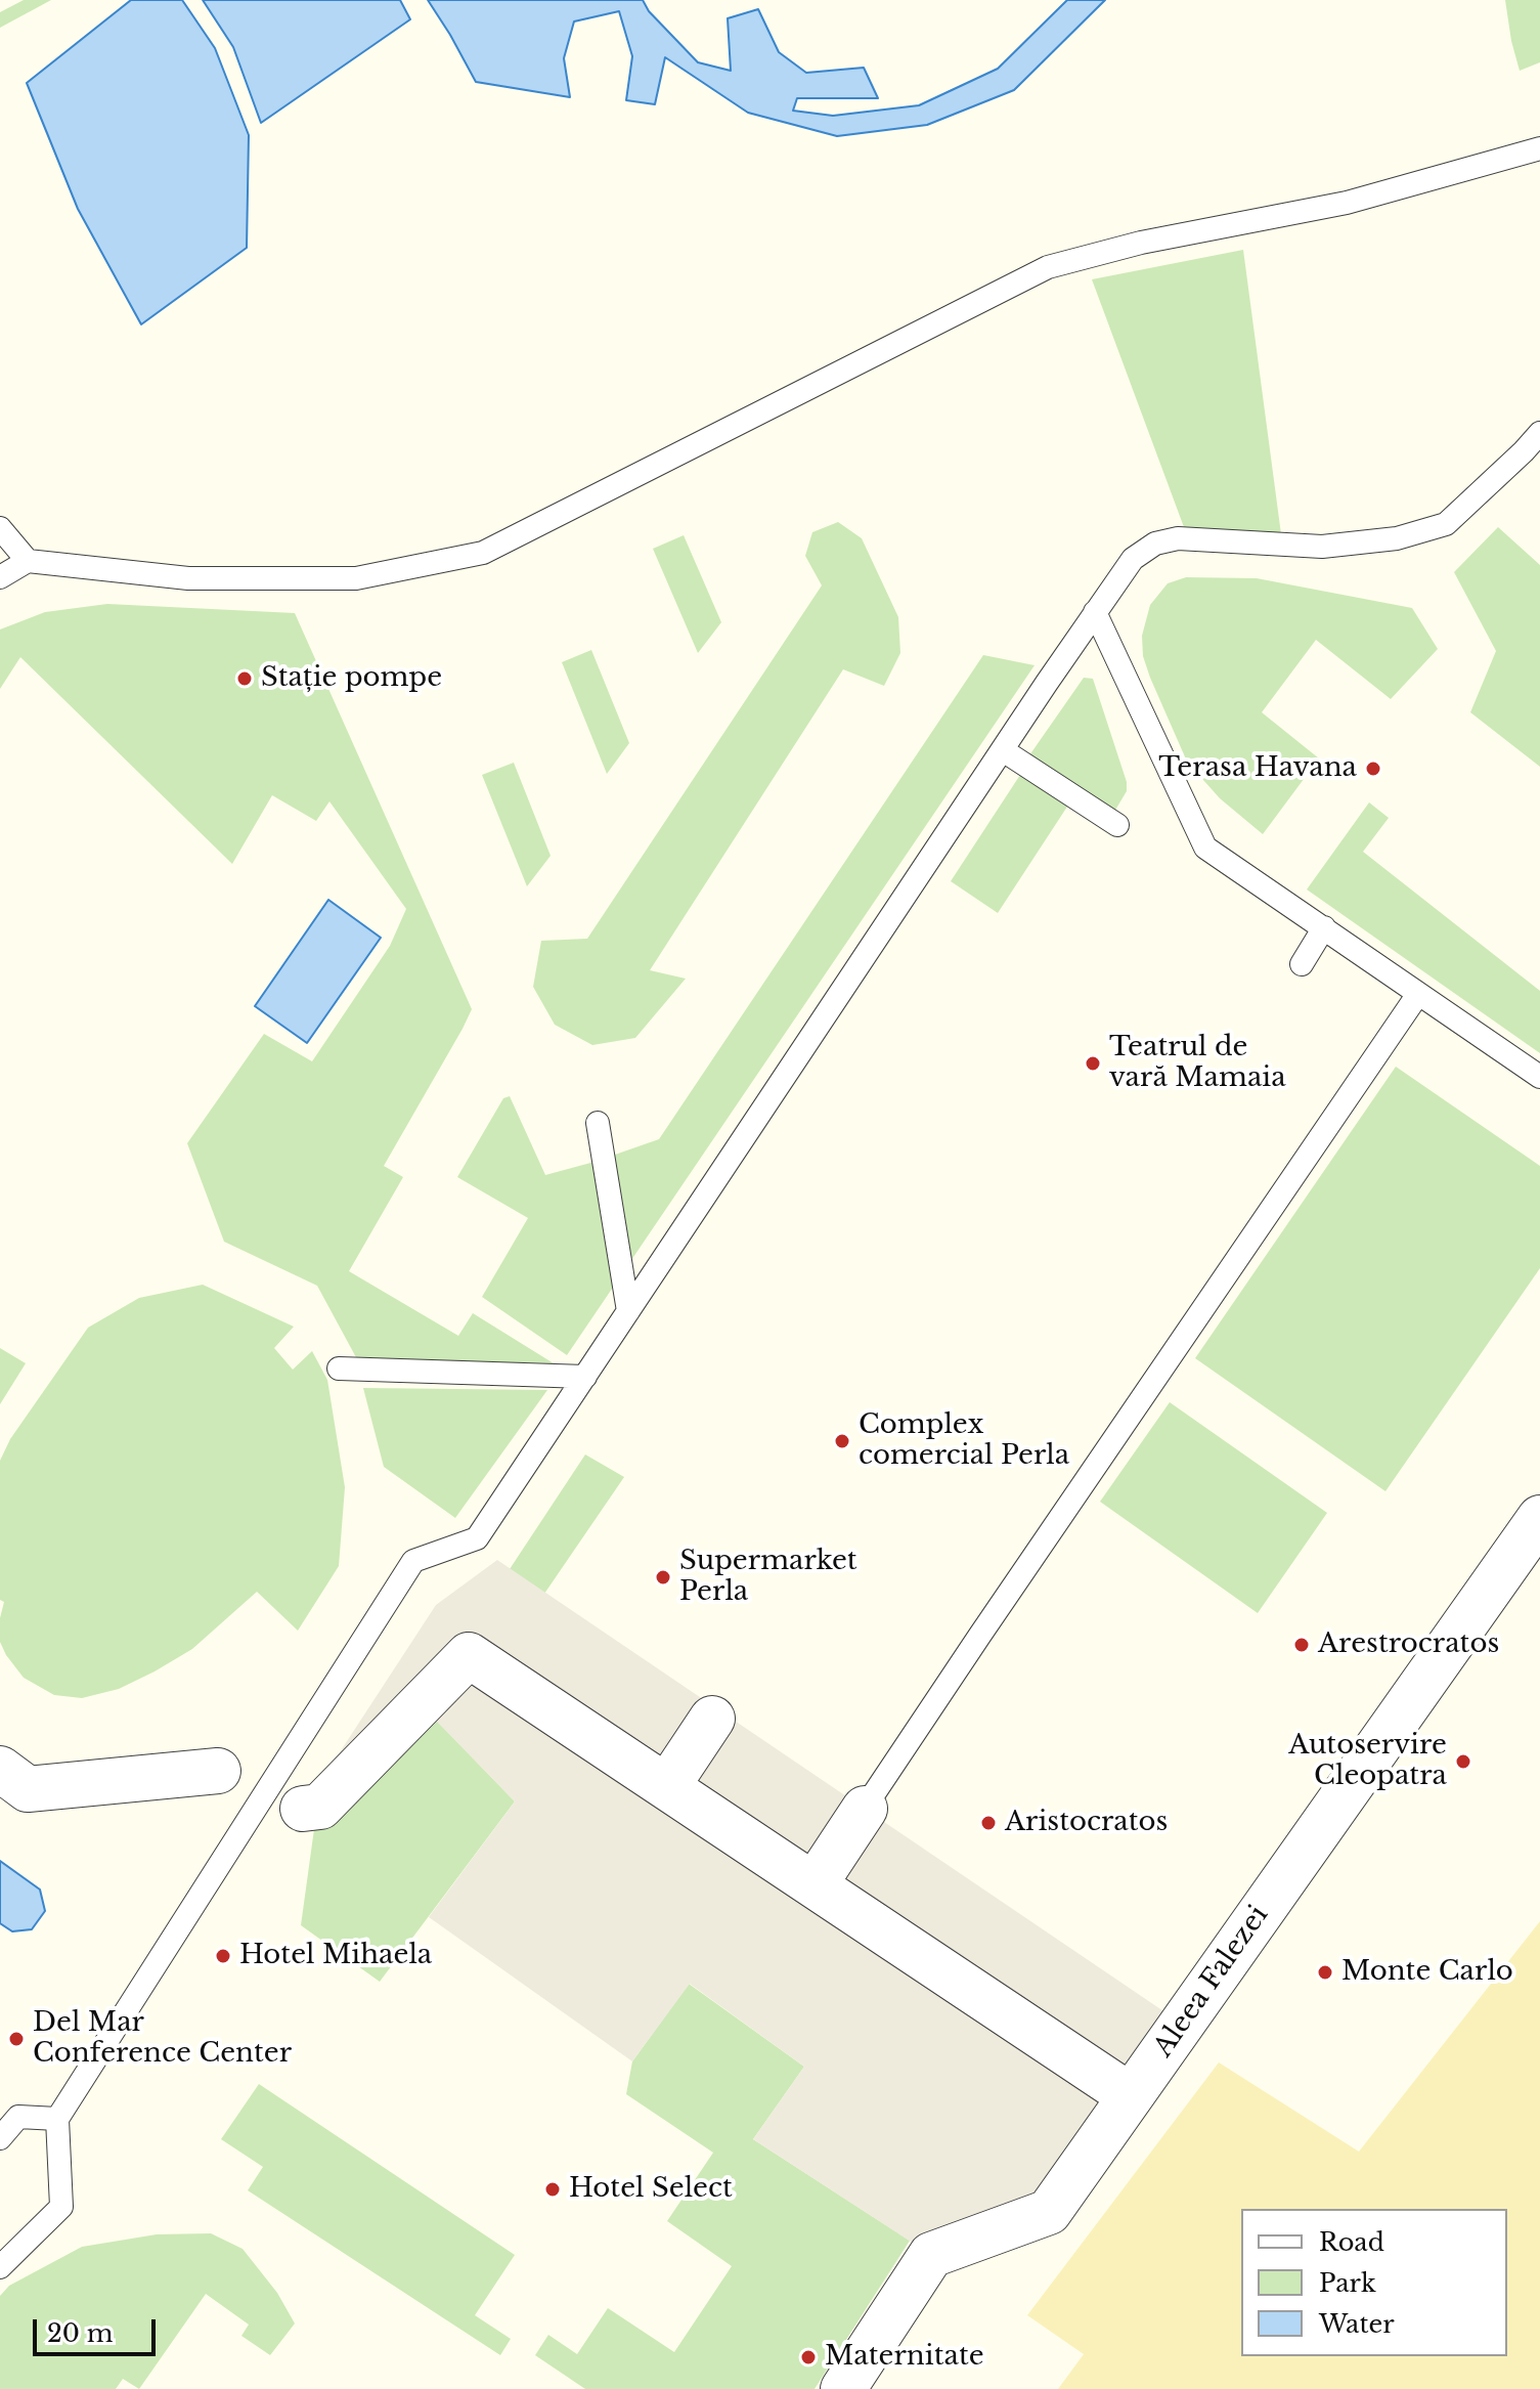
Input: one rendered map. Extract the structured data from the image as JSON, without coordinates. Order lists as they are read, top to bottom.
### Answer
{
  "streets": {
    "street": ["Aleea Falezei"]
  },
  "places": [
    "Stație pompe",
    "Terasa Havana",
    "Teatrul de vară Mamaia",
    "Complex comercial Perla",
    "Supermarket Perla",
    "Arestrocratos",
    "Autoservire Cleopatra",
    "Aristocratos",
    "Hotel Mihaela",
    "Monte Carlo",
    "Del Mar Conference Center",
    "Hotel Select",
    "Maternitate"
  ],
  "legend": ["Road", "Park", "Water"],
  "scale_bar": "20 m"
}
